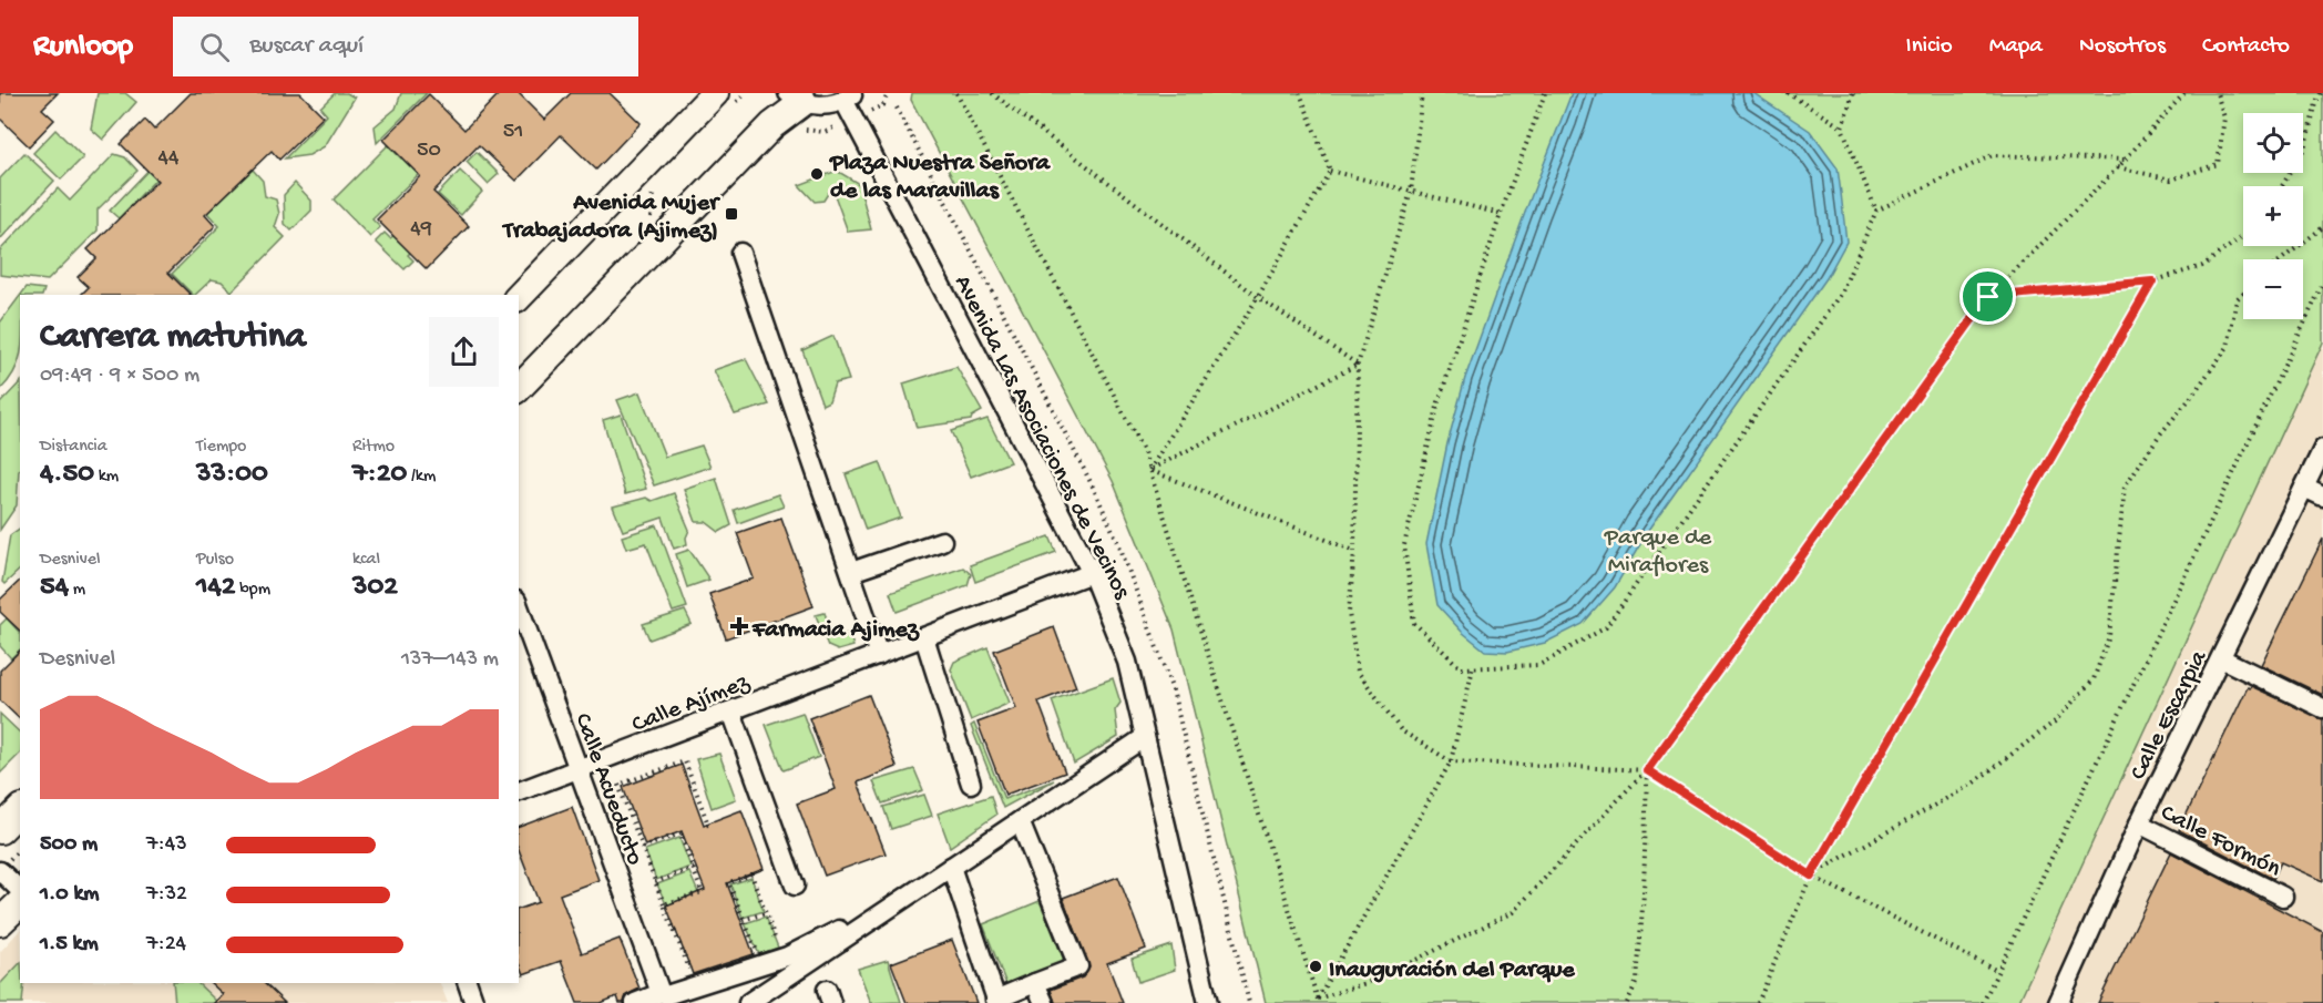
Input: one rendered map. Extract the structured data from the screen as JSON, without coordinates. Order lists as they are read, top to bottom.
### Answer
{
  "streets": {
    "street": [
      "Avenida Las Asociaciones de Vecinos",
      "Calle Ajímez",
      "Calle Escarpia",
      "Calle Acueducto",
      "Calle Formón"
    ]
  },
  "crossings": [
    ["Avenida Las Asociaciones de Vecinos", "Calle Ajímez"],
    ["Calle Ajímez", "Calle Acueducto"],
    ["Calle Escarpia", "Calle Formón"]
  ],
  "parks": ["Parque de Miraflores"],
  "places": {
    "other": ["Plaza Nuestra Señora de las Maravillas", "Inauguración del Parque"],
    "transit": ["Avenida Mujer Trabajadora (Ajimez)"],
    "health": ["Farmacia Ajimez"]
  },
  "house_numbers": [
    "51",
    "50",
    "44",
    "49"
  ],
  "page": {
    "header": "Runloop",
    "search": "Buscar aquí",
    "nav": [
      "Inicio",
      "Mapa",
      "Nosotros",
      "Contacto"
    ],
    "map_buttons": ["+", "−"],
    "heading": ["Carrera matutina", "09:49 · 9 × 500 m"],
    "stats": [
      ["Distancia", "4.50 km"],
      ["Tiempo", "33:00"],
      ["Ritmo", "7:20 /km"],
      ["Desnivel", "54 m"],
      ["Pulso", "142 bpm"],
      ["kcal", "302"]
    ],
    "chart": ["Desnivel", "137–143 m"],
    "list": [
      {
        "name": "500 m",
        "note": "7:43"
      },
      {
        "name": "1.0 km",
        "note": "7:32"
      },
      {
        "name": "1.5 km",
        "note": "7:24"
      }
    ]
  }
}
